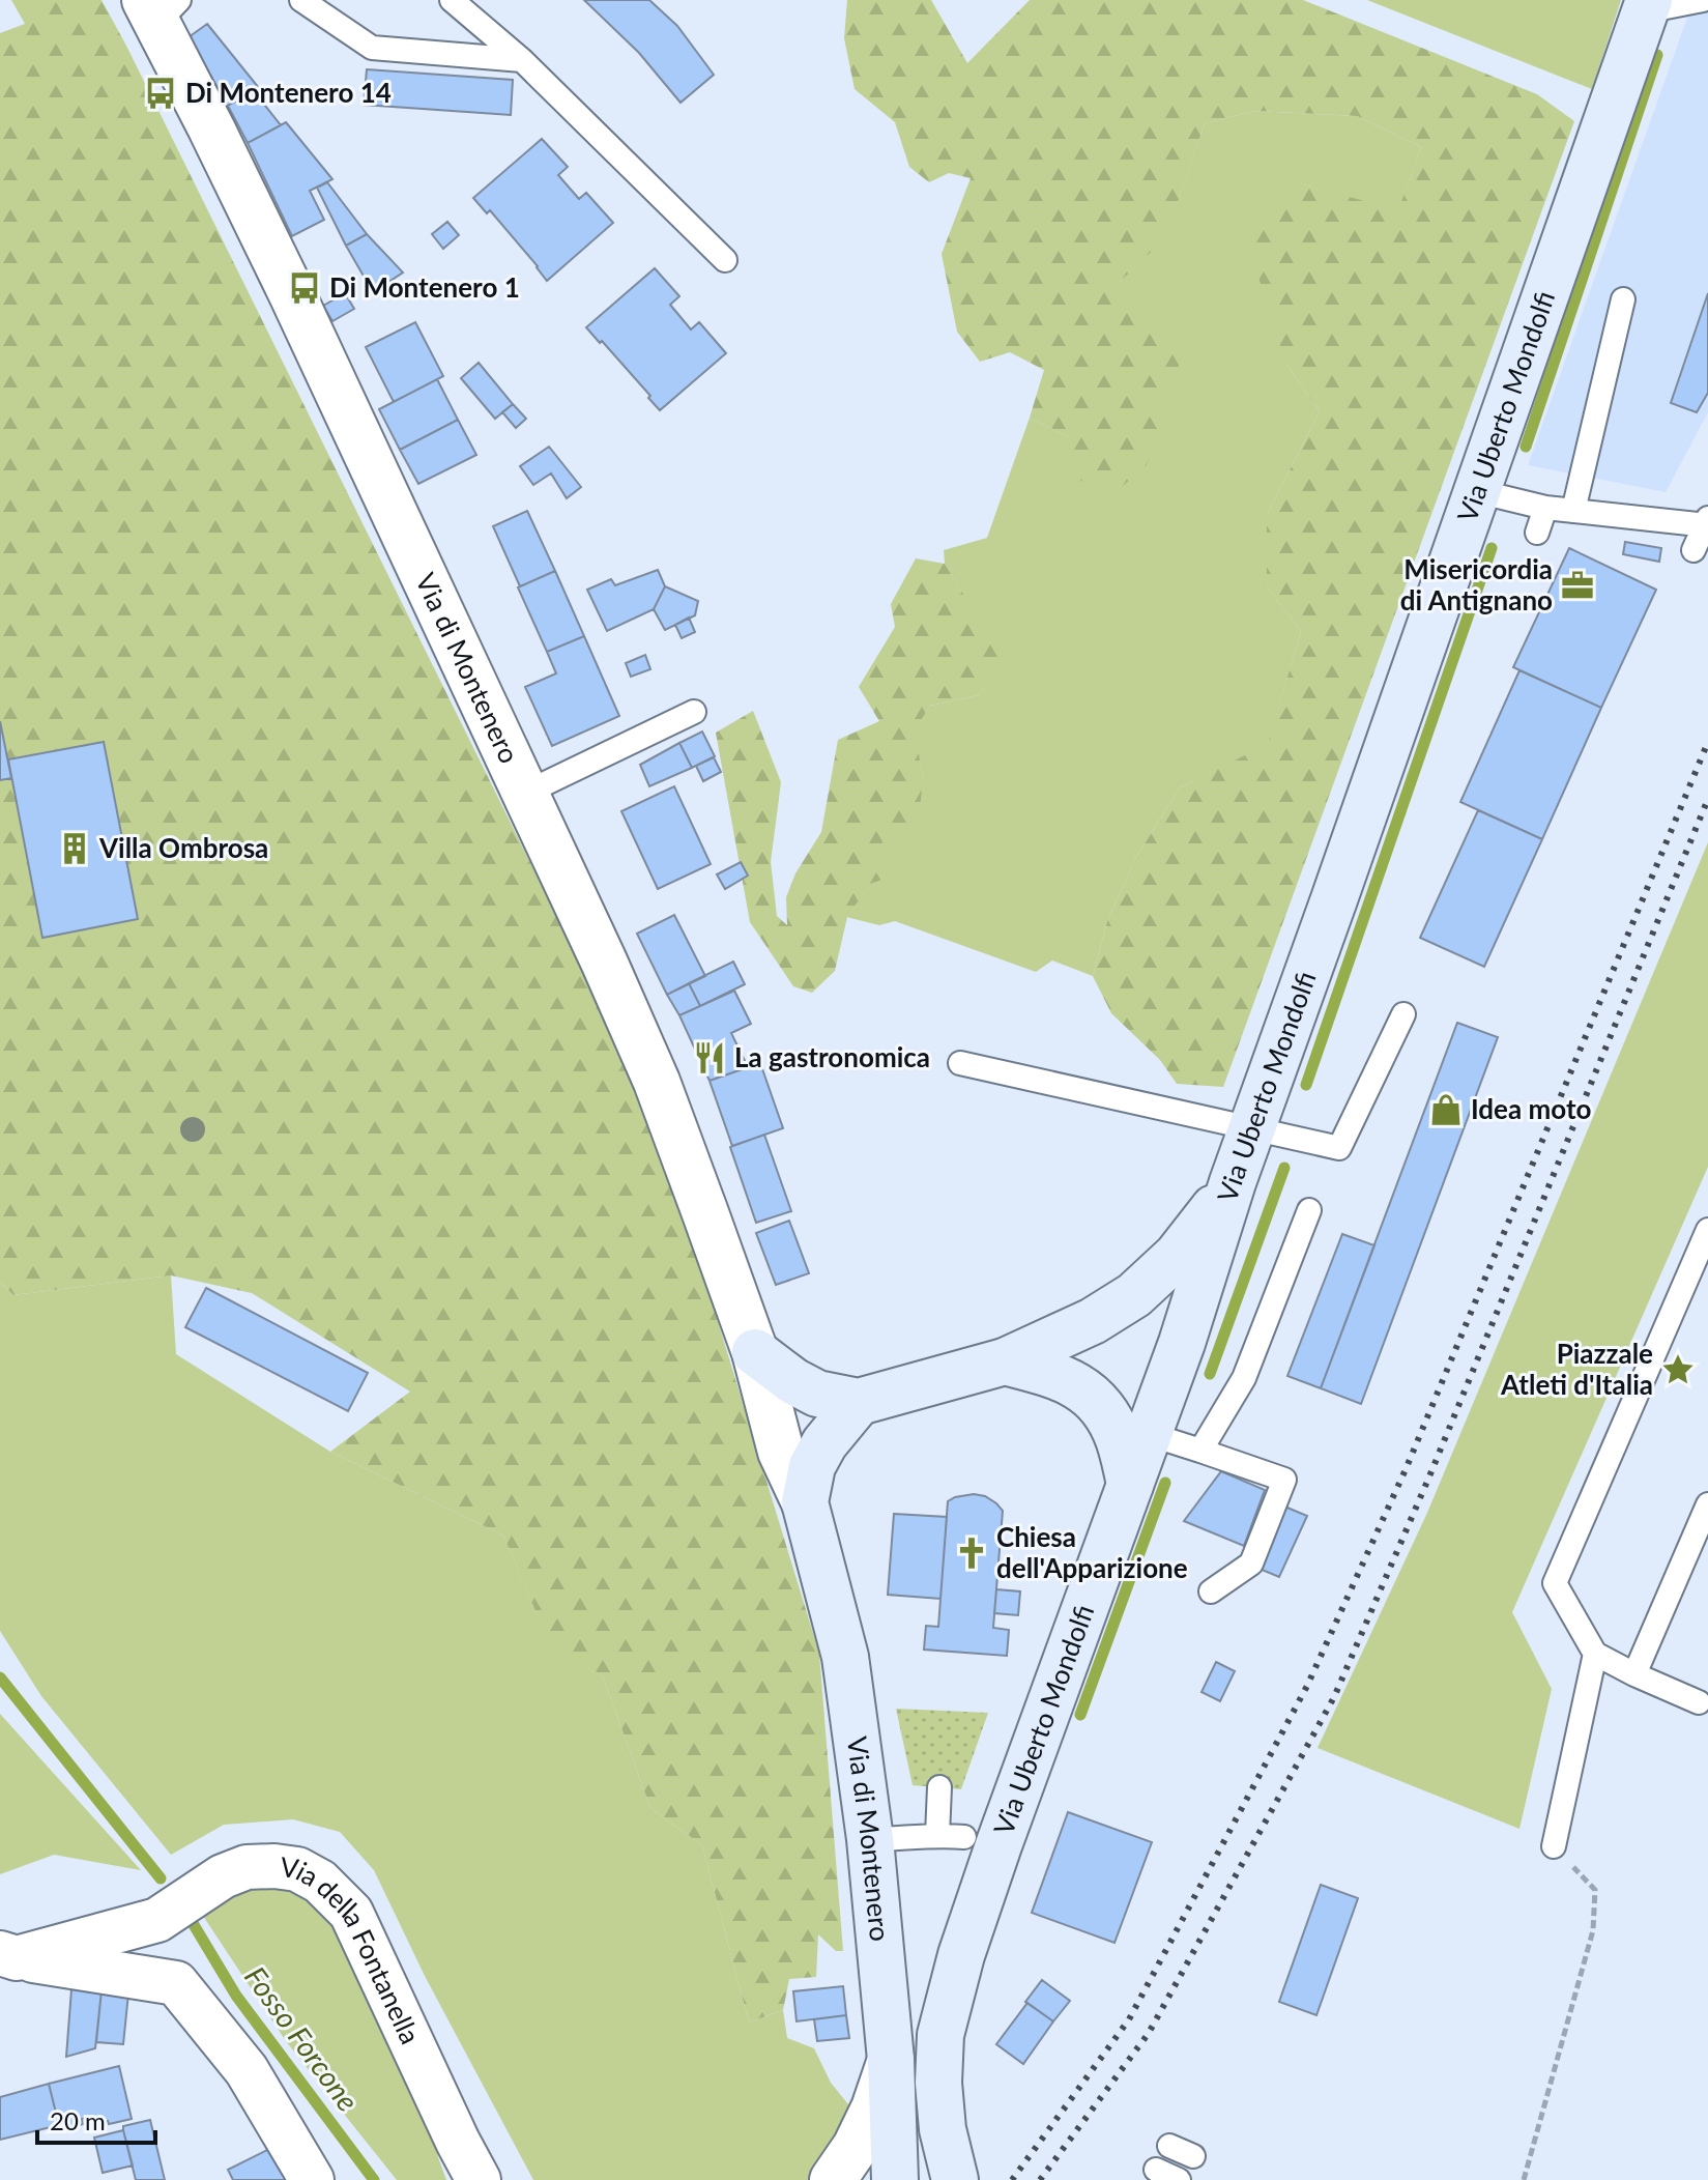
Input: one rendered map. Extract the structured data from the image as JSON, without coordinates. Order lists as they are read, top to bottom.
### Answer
{
  "streets": {
    "main road": ["Via Uberto Mondolfi", "Via di Montenero"],
    "street": ["Via della Fontanella"]
  },
  "water": ["Fosso Forcone"],
  "places": {
    "bus stop": ["Di Montenero 14", "Di Montenero 1"],
    "office": ["Misericordia di Antignano"],
    "building": ["Villa Ombrosa"],
    "restaurant": ["La gastronomica"],
    "shop": ["Idea moto"],
    "place": ["Piazzale Atleti d'Italia"],
    "church": ["Chiesa dell'Apparizione"]
  },
  "scale_bar": "20 m"
}
